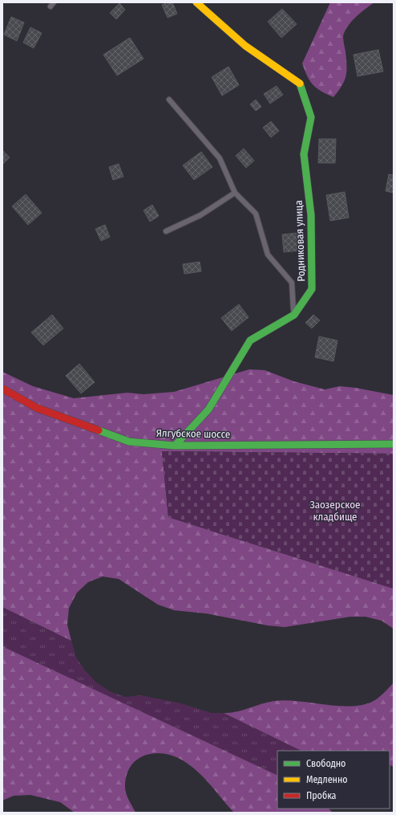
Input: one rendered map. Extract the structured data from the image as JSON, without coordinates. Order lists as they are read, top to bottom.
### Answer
{
  "streets": {
    "street": ["Родниковая улица", "Ялгубское шоссе"]
  },
  "crossings": [
    ["Родниковая улица", "Ялгубское шоссе"]
  ],
  "parks": ["Заозерское кладбище"],
  "legend": ["Свободно", "Медленно", "Пробка"]
}
